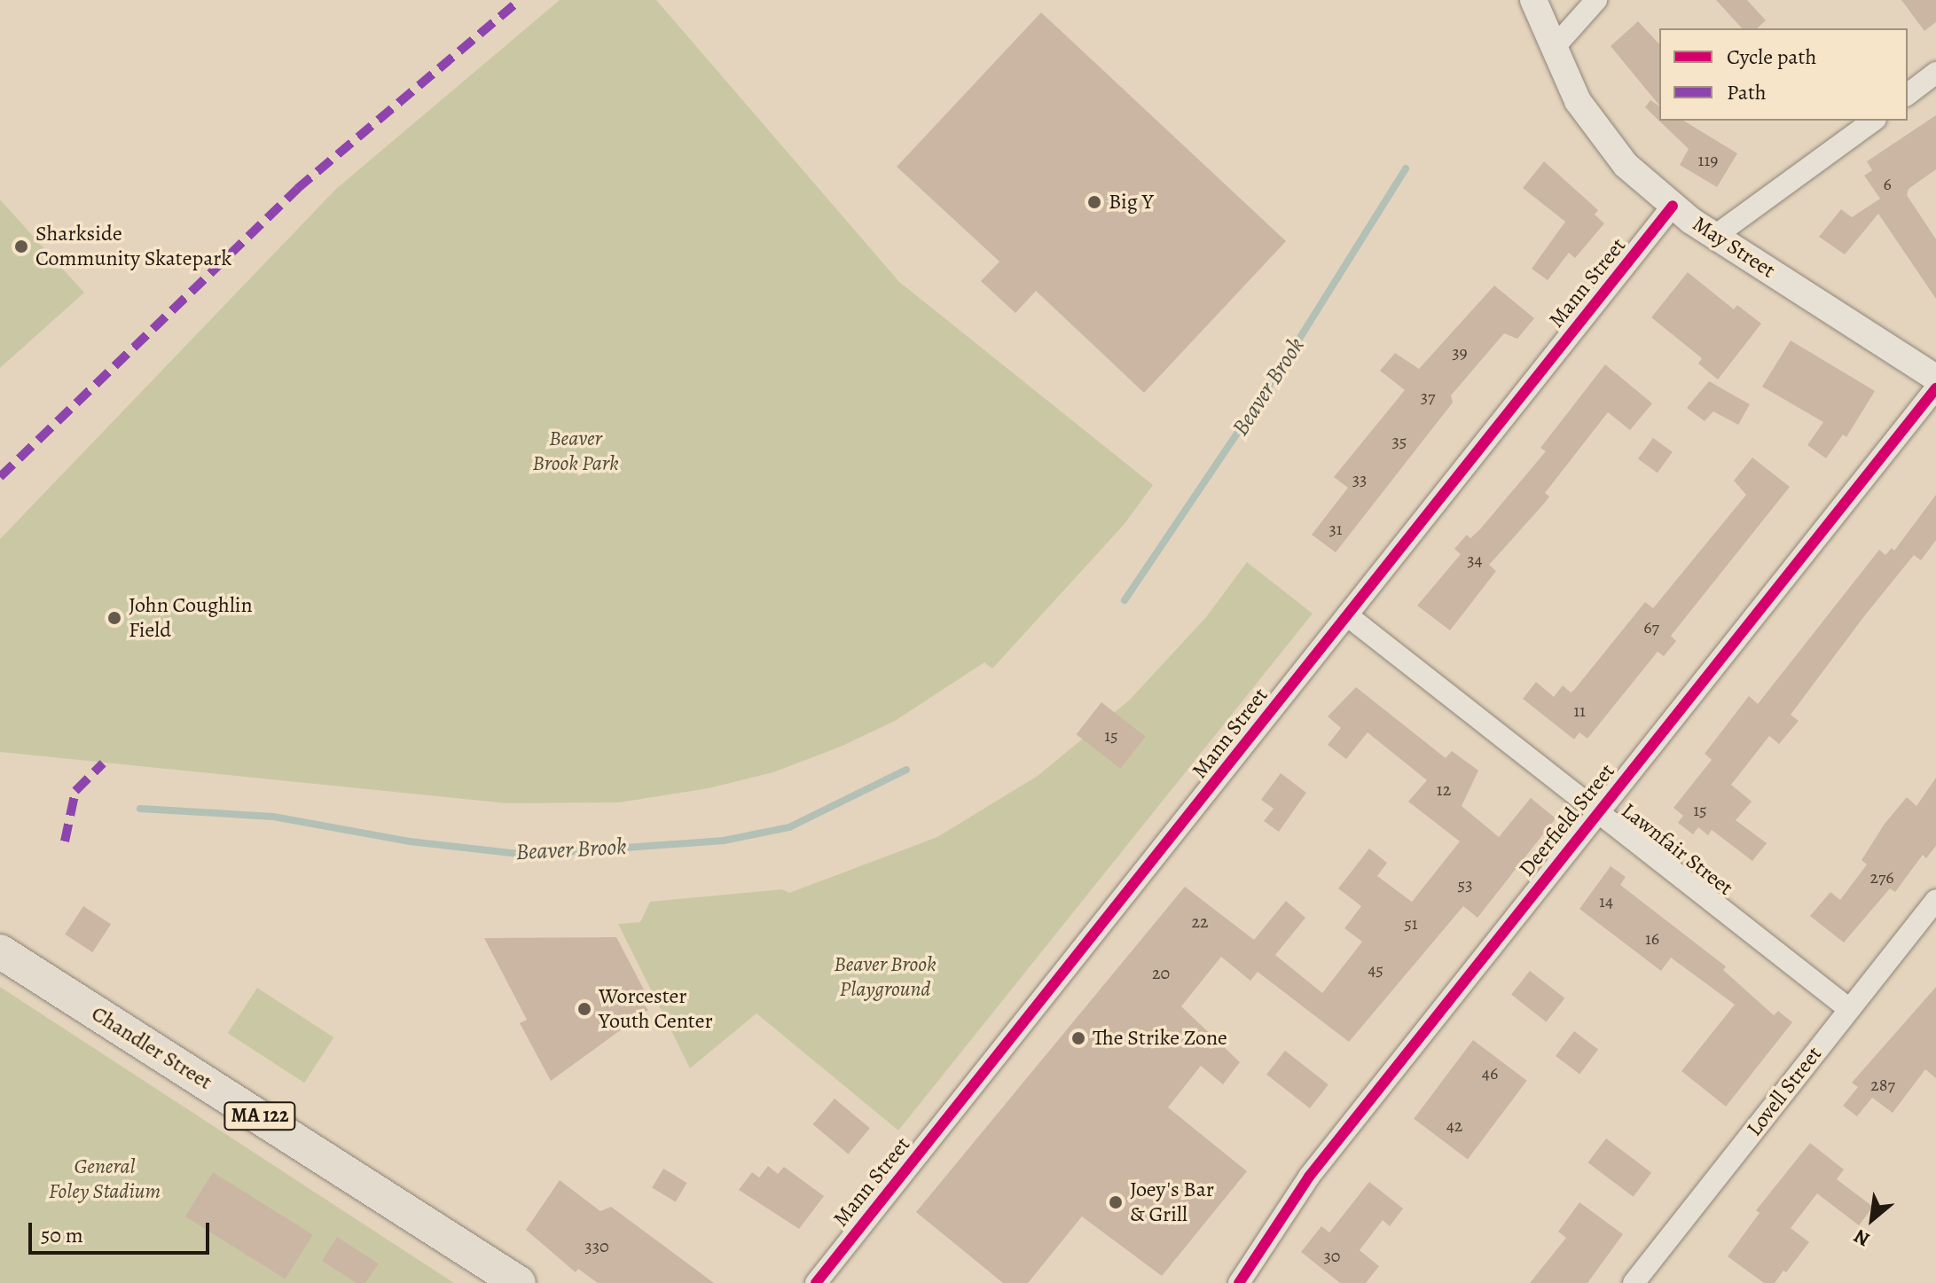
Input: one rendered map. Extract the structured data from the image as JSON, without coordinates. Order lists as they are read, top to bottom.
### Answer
{
  "streets": {
    "main road": ["Chandler Street", "MA 122"],
    "street": [
      "May Street",
      "Mann Street",
      "Deerfield Street",
      "Lawnfair Street",
      "Lovell Street"
    ]
  },
  "crossings": [
    ["May Street", "Mann Street"],
    ["Mann Street", "Lawnfair Street"],
    ["Deerfield Street", "Lawnfair Street"],
    ["Lawnfair Street", "Lovell Street"]
  ],
  "water": ["Beaver Brook"],
  "parks": ["Beaver Brook Park", "Beaver Brook Playground", "General Foley Stadium"],
  "places": [
    "Big Y",
    "Sharkside Community Skatepark",
    "John Coughlin Field",
    "Worcester Youth Center",
    "The Strike Zone",
    "Joey's Bar & Grill"
  ],
  "house_numbers": [
    "119",
    "6",
    "39",
    "37",
    "35",
    "33",
    "31",
    "34",
    "67",
    "11",
    "15",
    "12",
    "15",
    "276",
    "53",
    "14",
    "22",
    "51",
    "16",
    "45",
    "20",
    "46",
    "287",
    "42",
    "330",
    "30"
  ],
  "legend": ["Cycle path", "Path"],
  "scale_bar": "50 m",
  "north": "bottom left"
}
